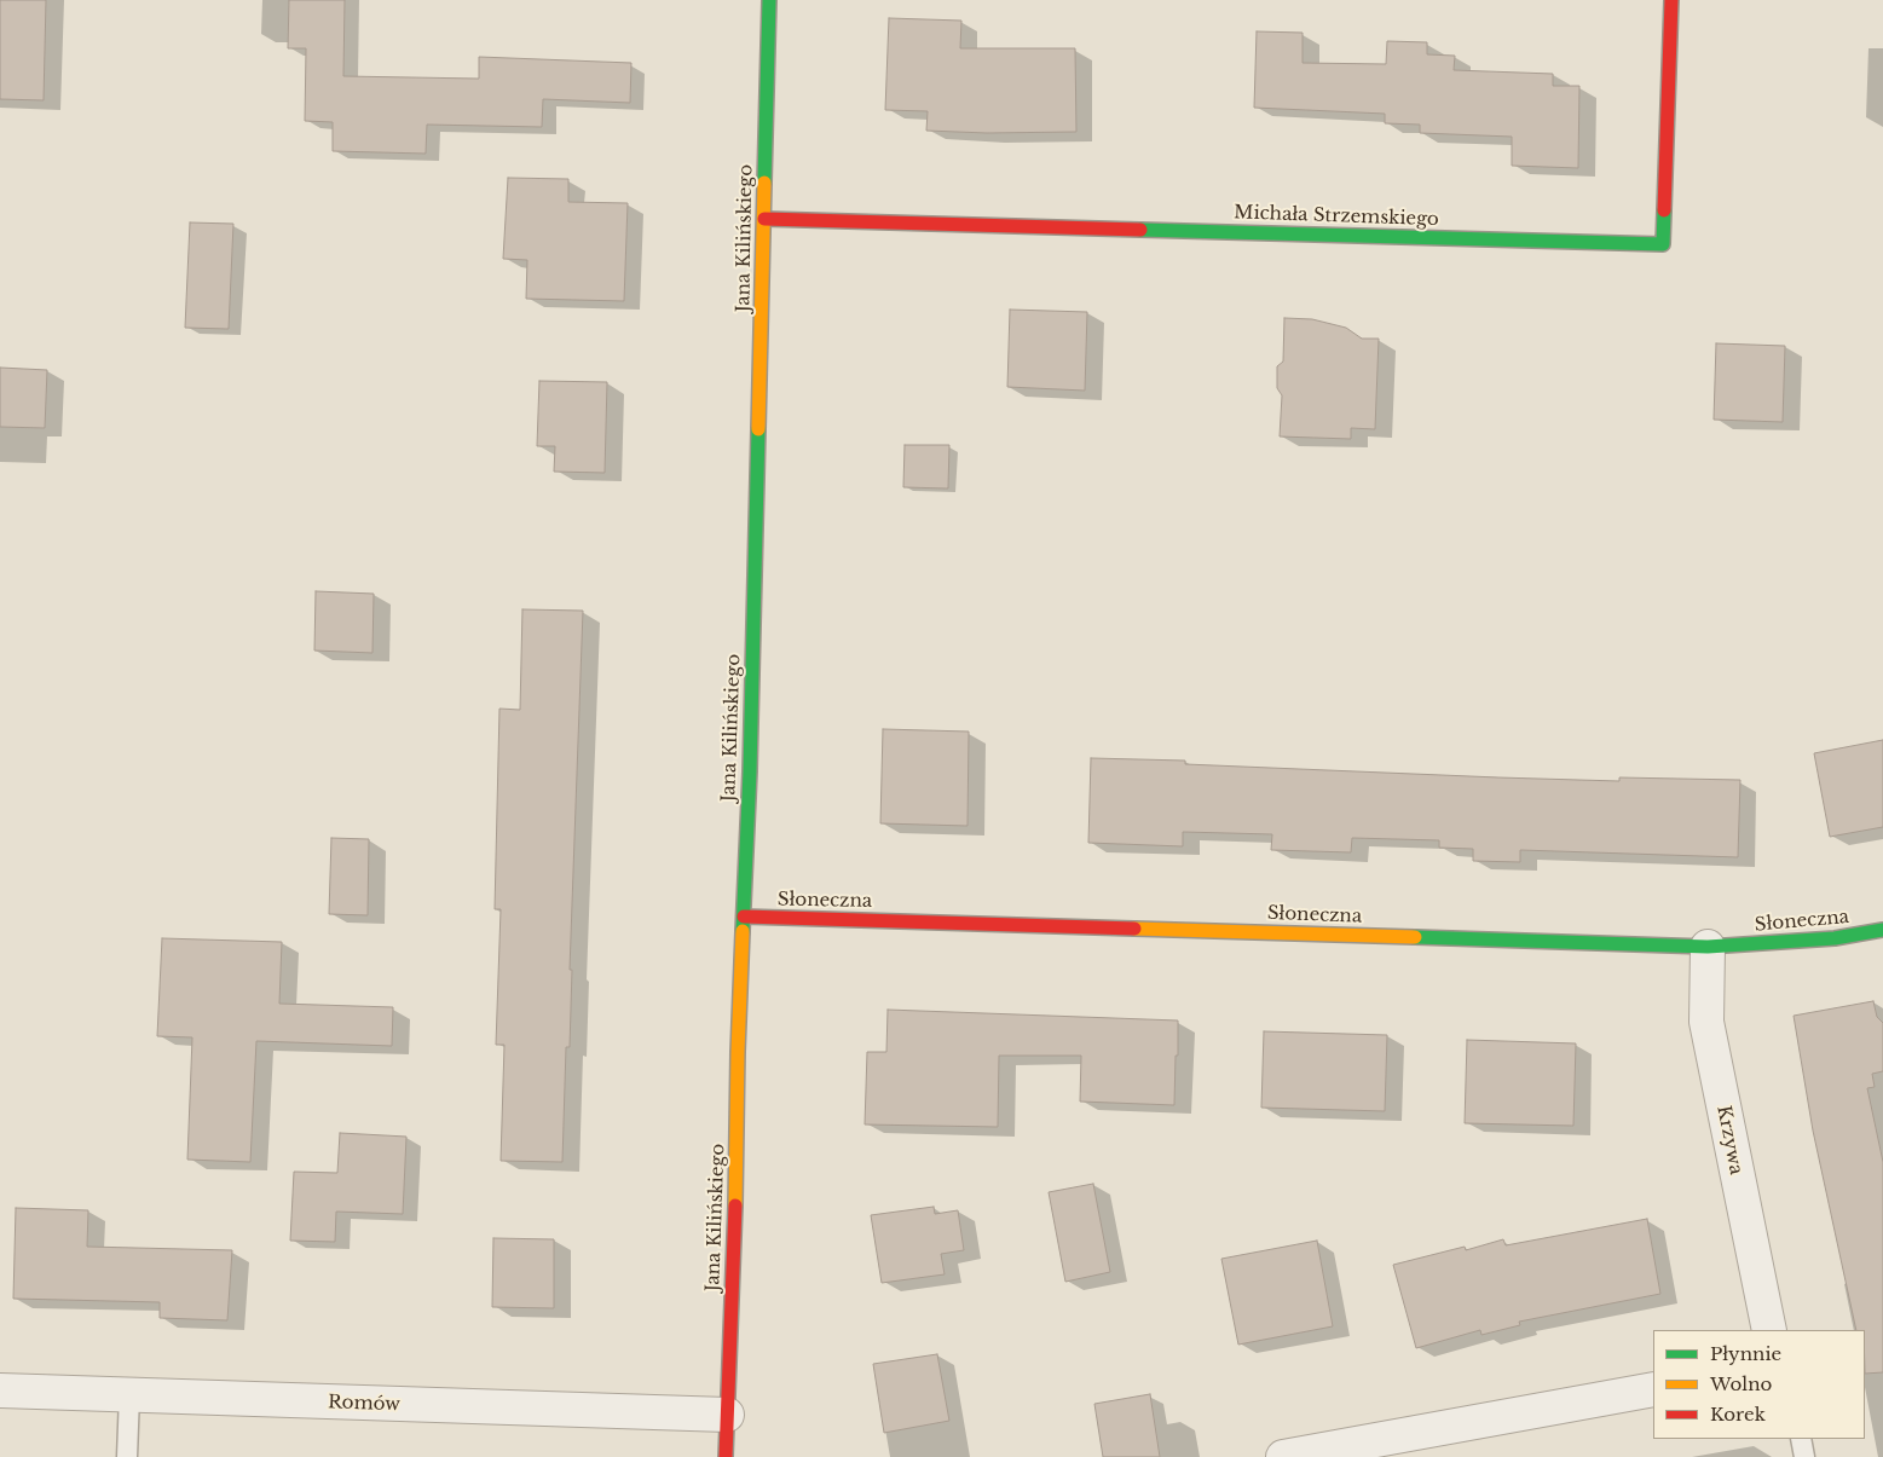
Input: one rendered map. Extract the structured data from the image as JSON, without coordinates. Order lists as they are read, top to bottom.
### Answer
{
  "streets": {
    "street": [
      "Michała Strzemskiego",
      "Jana Kilińskiego",
      "Słoneczna",
      "Krzywa",
      "Romów"
    ]
  },
  "crossings": [
    ["Michała Strzemskiego", "Jana Kilińskiego"],
    ["Jana Kilińskiego", "Słoneczna"],
    ["Jana Kilińskiego", "Romów"],
    ["Słoneczna", "Krzywa"]
  ],
  "legend": ["Płynnie", "Wolno", "Korek"]
}
